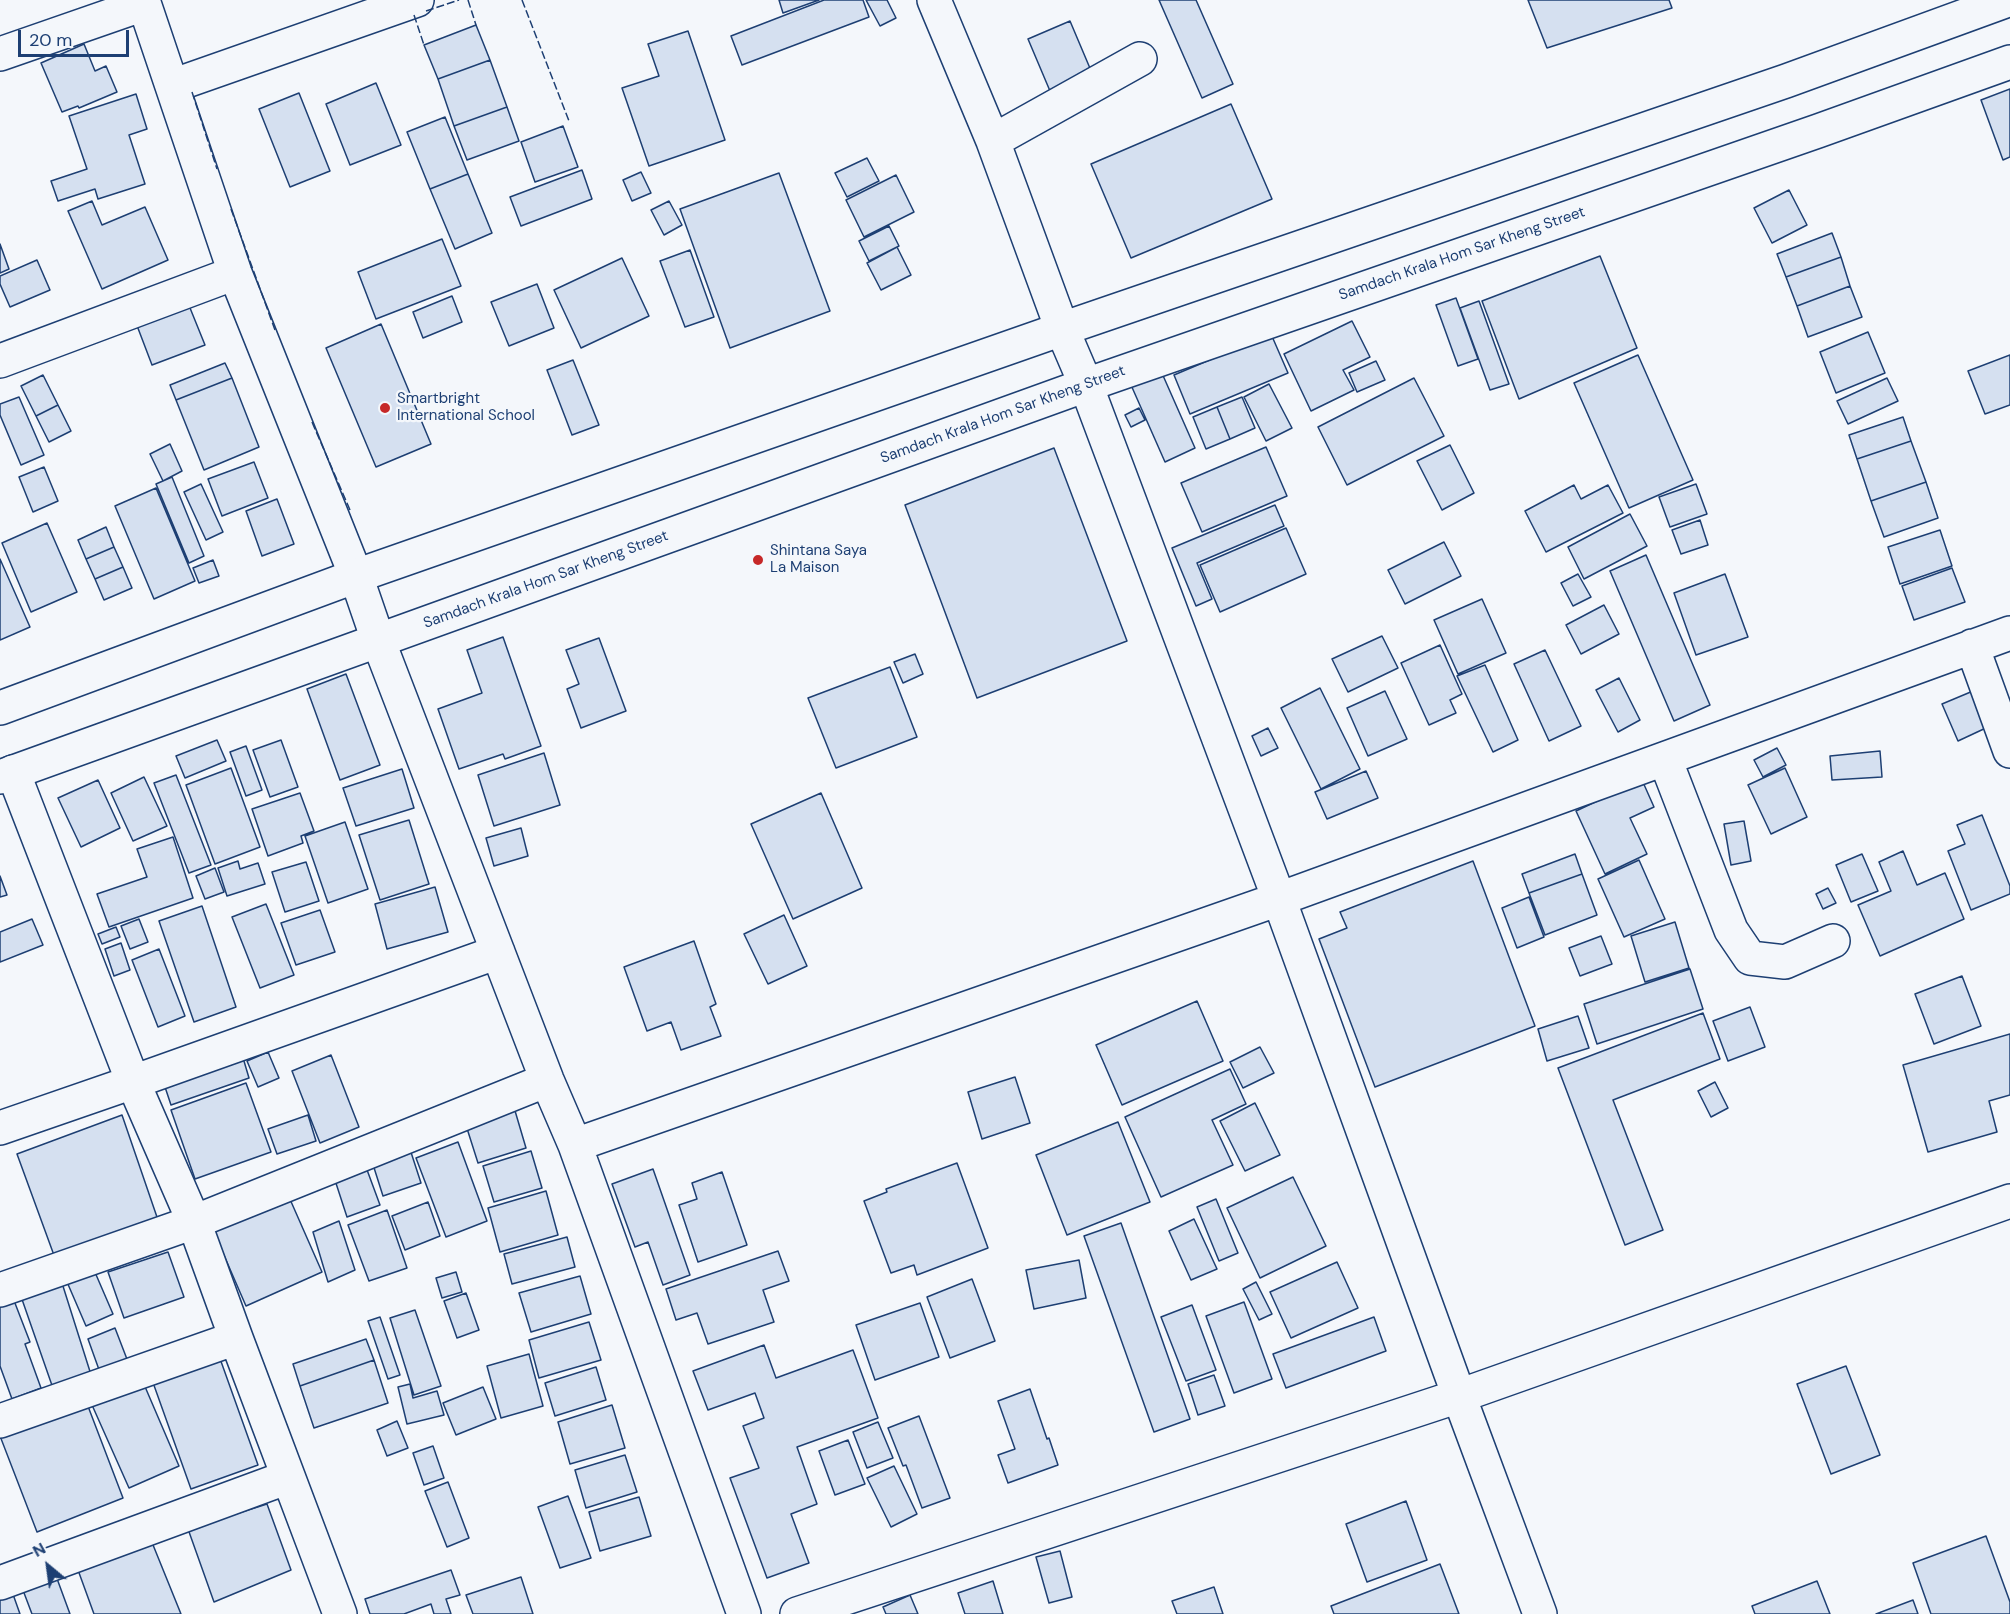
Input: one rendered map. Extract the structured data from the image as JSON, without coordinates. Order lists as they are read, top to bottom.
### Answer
{
  "streets": {
    "street": ["Samdach Krala Hom Sar Kheng Street"]
  },
  "places": ["Smartbright International School", "Shintana Saya La Maison"],
  "scale_bar": "20 m",
  "north": "top left"
}
